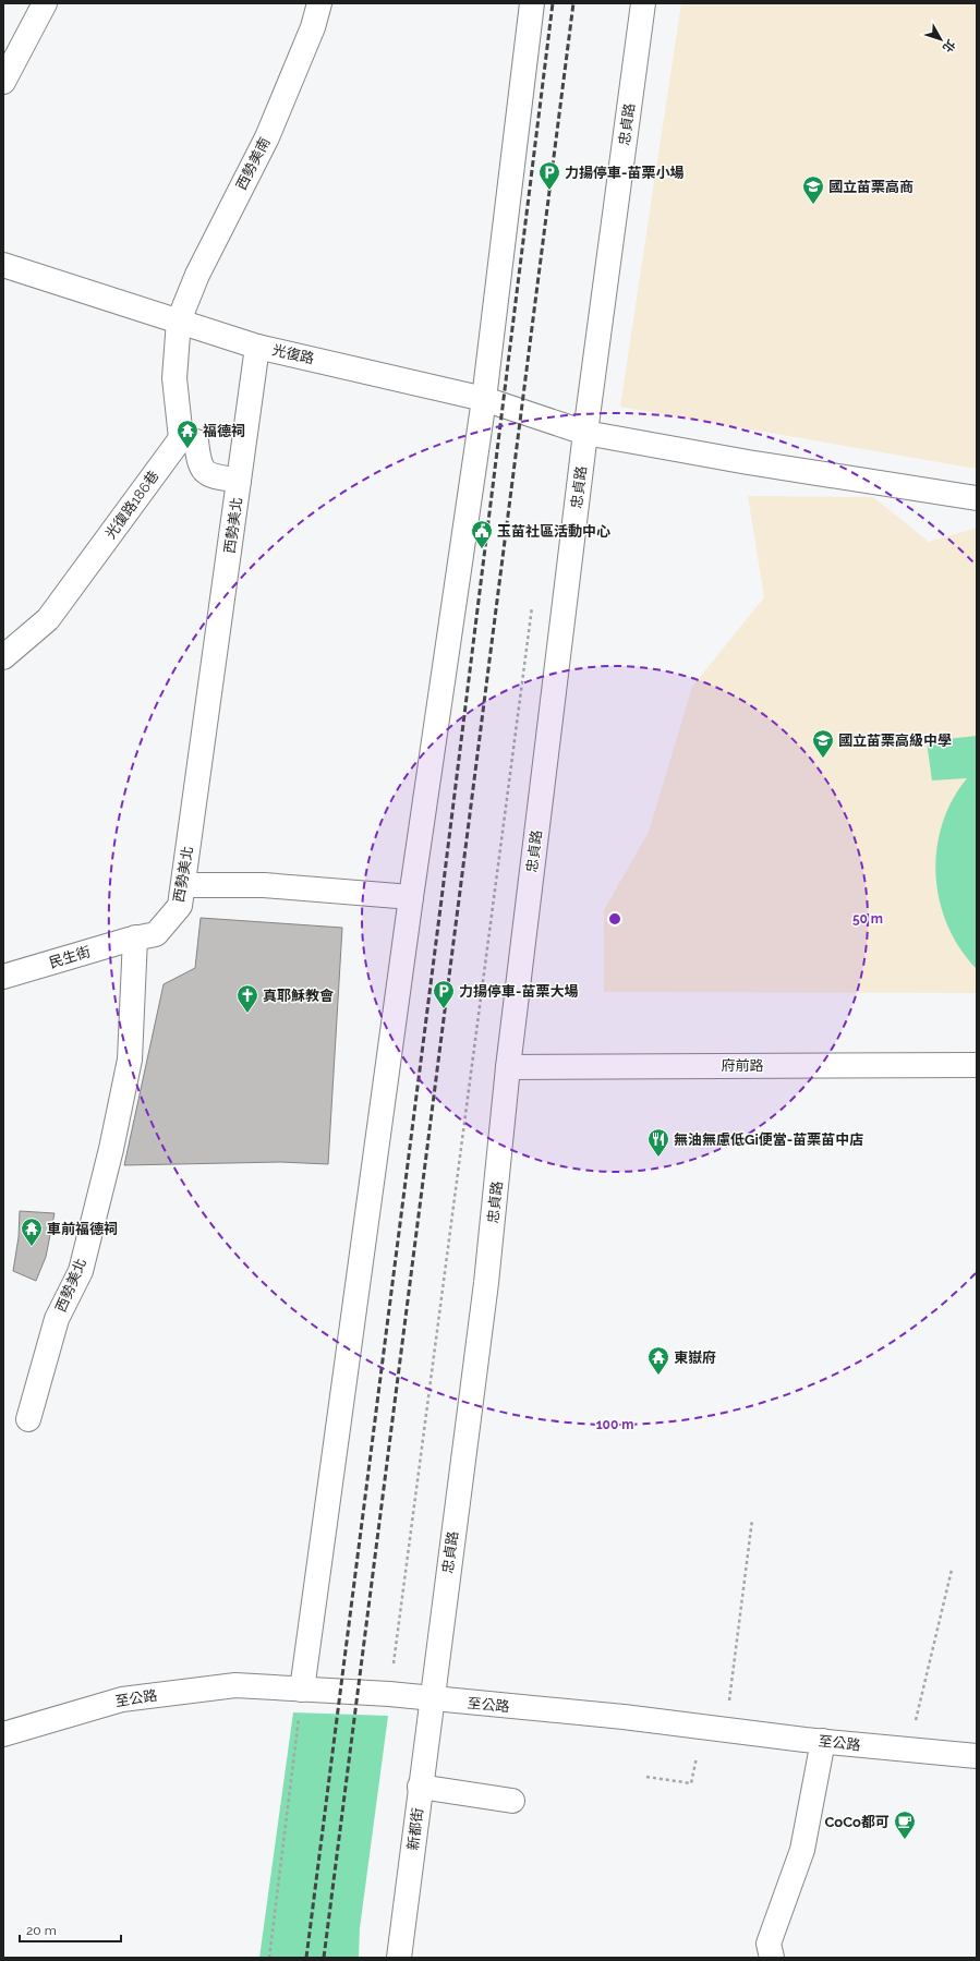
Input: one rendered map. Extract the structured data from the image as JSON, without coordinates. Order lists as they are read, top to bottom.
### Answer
{
  "streets": {
    "street": [
      "忠貞路",
      "西勢美南",
      "光復路",
      "光復路186巷",
      "西勢美北",
      "民生街",
      "府前路",
      "至公路",
      "新都街"
    ]
  },
  "crossings": [
    ["忠貞路", "光復路"],
    ["忠貞路", "府前路"],
    ["忠貞路", "至公路"],
    ["忠貞路", "新都街"],
    ["西勢美南", "光復路"],
    ["光復路", "西勢美北"],
    ["西勢美北", "民生街"],
    ["至公路", "新都街"]
  ],
  "places": {
    "parking": ["力揚停車-苗栗小場", "力揚停車-苗栗大場"],
    "school or university": ["國立苗栗高商", "國立苗栗高級中學"],
    "temple": ["福德祠", "車前福德祠", "東嶽府"],
    "public building": ["玉苗社區活動中心"],
    "church": ["真耶穌教會"],
    "restaurant": ["無油無慮低Gi便當-苗栗苗中店"],
    "cafe": ["CoCo都可"]
  },
  "scale_bar": "20 m",
  "north": "bottom right",
  "rings": ["50 m", "100 m"]
}
